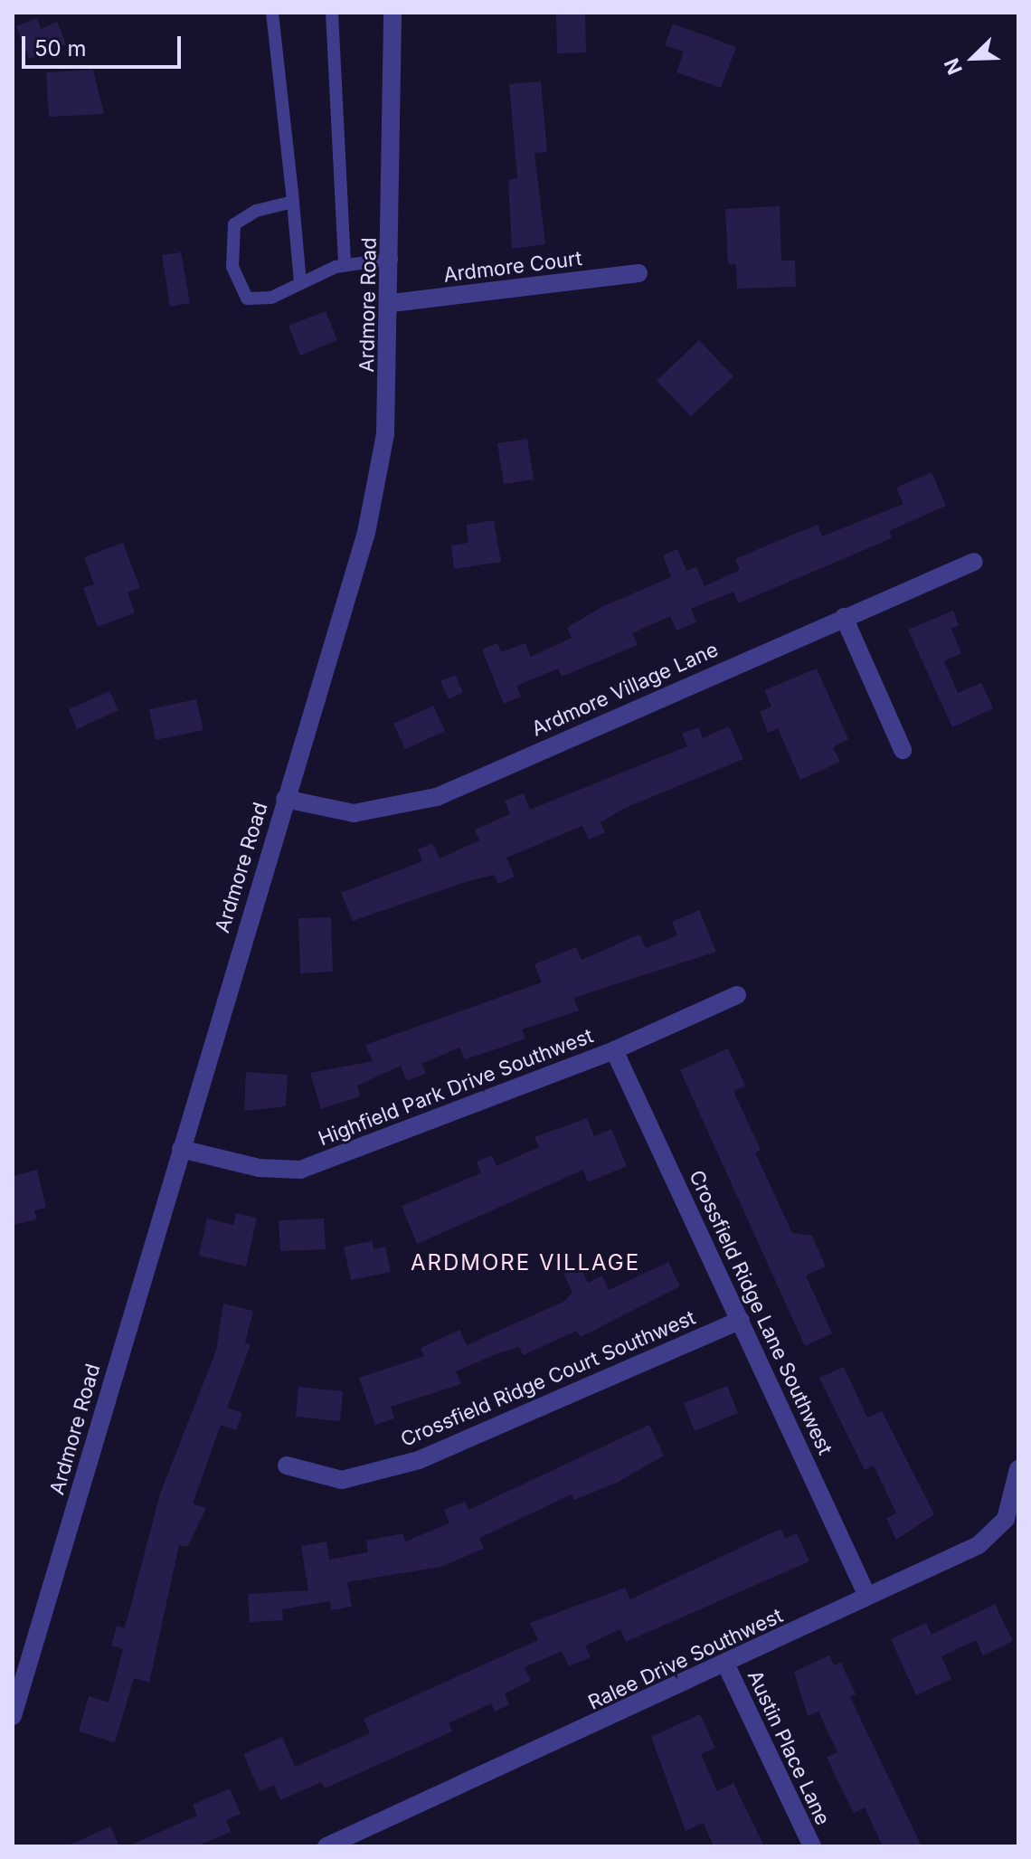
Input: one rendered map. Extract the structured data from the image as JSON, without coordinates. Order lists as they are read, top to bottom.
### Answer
{
  "streets": {
    "street": [
      "Ardmore Court",
      "Ardmore Road",
      "Ardmore Village Lane",
      "Highfield Park Drive Southwest",
      "Crossfield Ridge Lane Southwest",
      "Crossfield Ridge Court Southwest",
      "Ralee Drive Southwest",
      "Austin Place Lane"
    ]
  },
  "crossings": [
    ["Ardmore Court", "Ardmore Road"],
    ["Ardmore Road", "Ardmore Village Lane"],
    ["Ardmore Road", "Highfield Park Drive Southwest"],
    ["Highfield Park Drive Southwest", "Crossfield Ridge Lane Southwest"],
    ["Crossfield Ridge Lane Southwest", "Crossfield Ridge Court Southwest"],
    ["Crossfield Ridge Lane Southwest", "Ralee Drive Southwest"],
    ["Ralee Drive Southwest", "Austin Place Lane"]
  ],
  "districts": ["ARDMORE VILLAGE"],
  "scale_bar": "50 m",
  "north": "bottom left"
}
